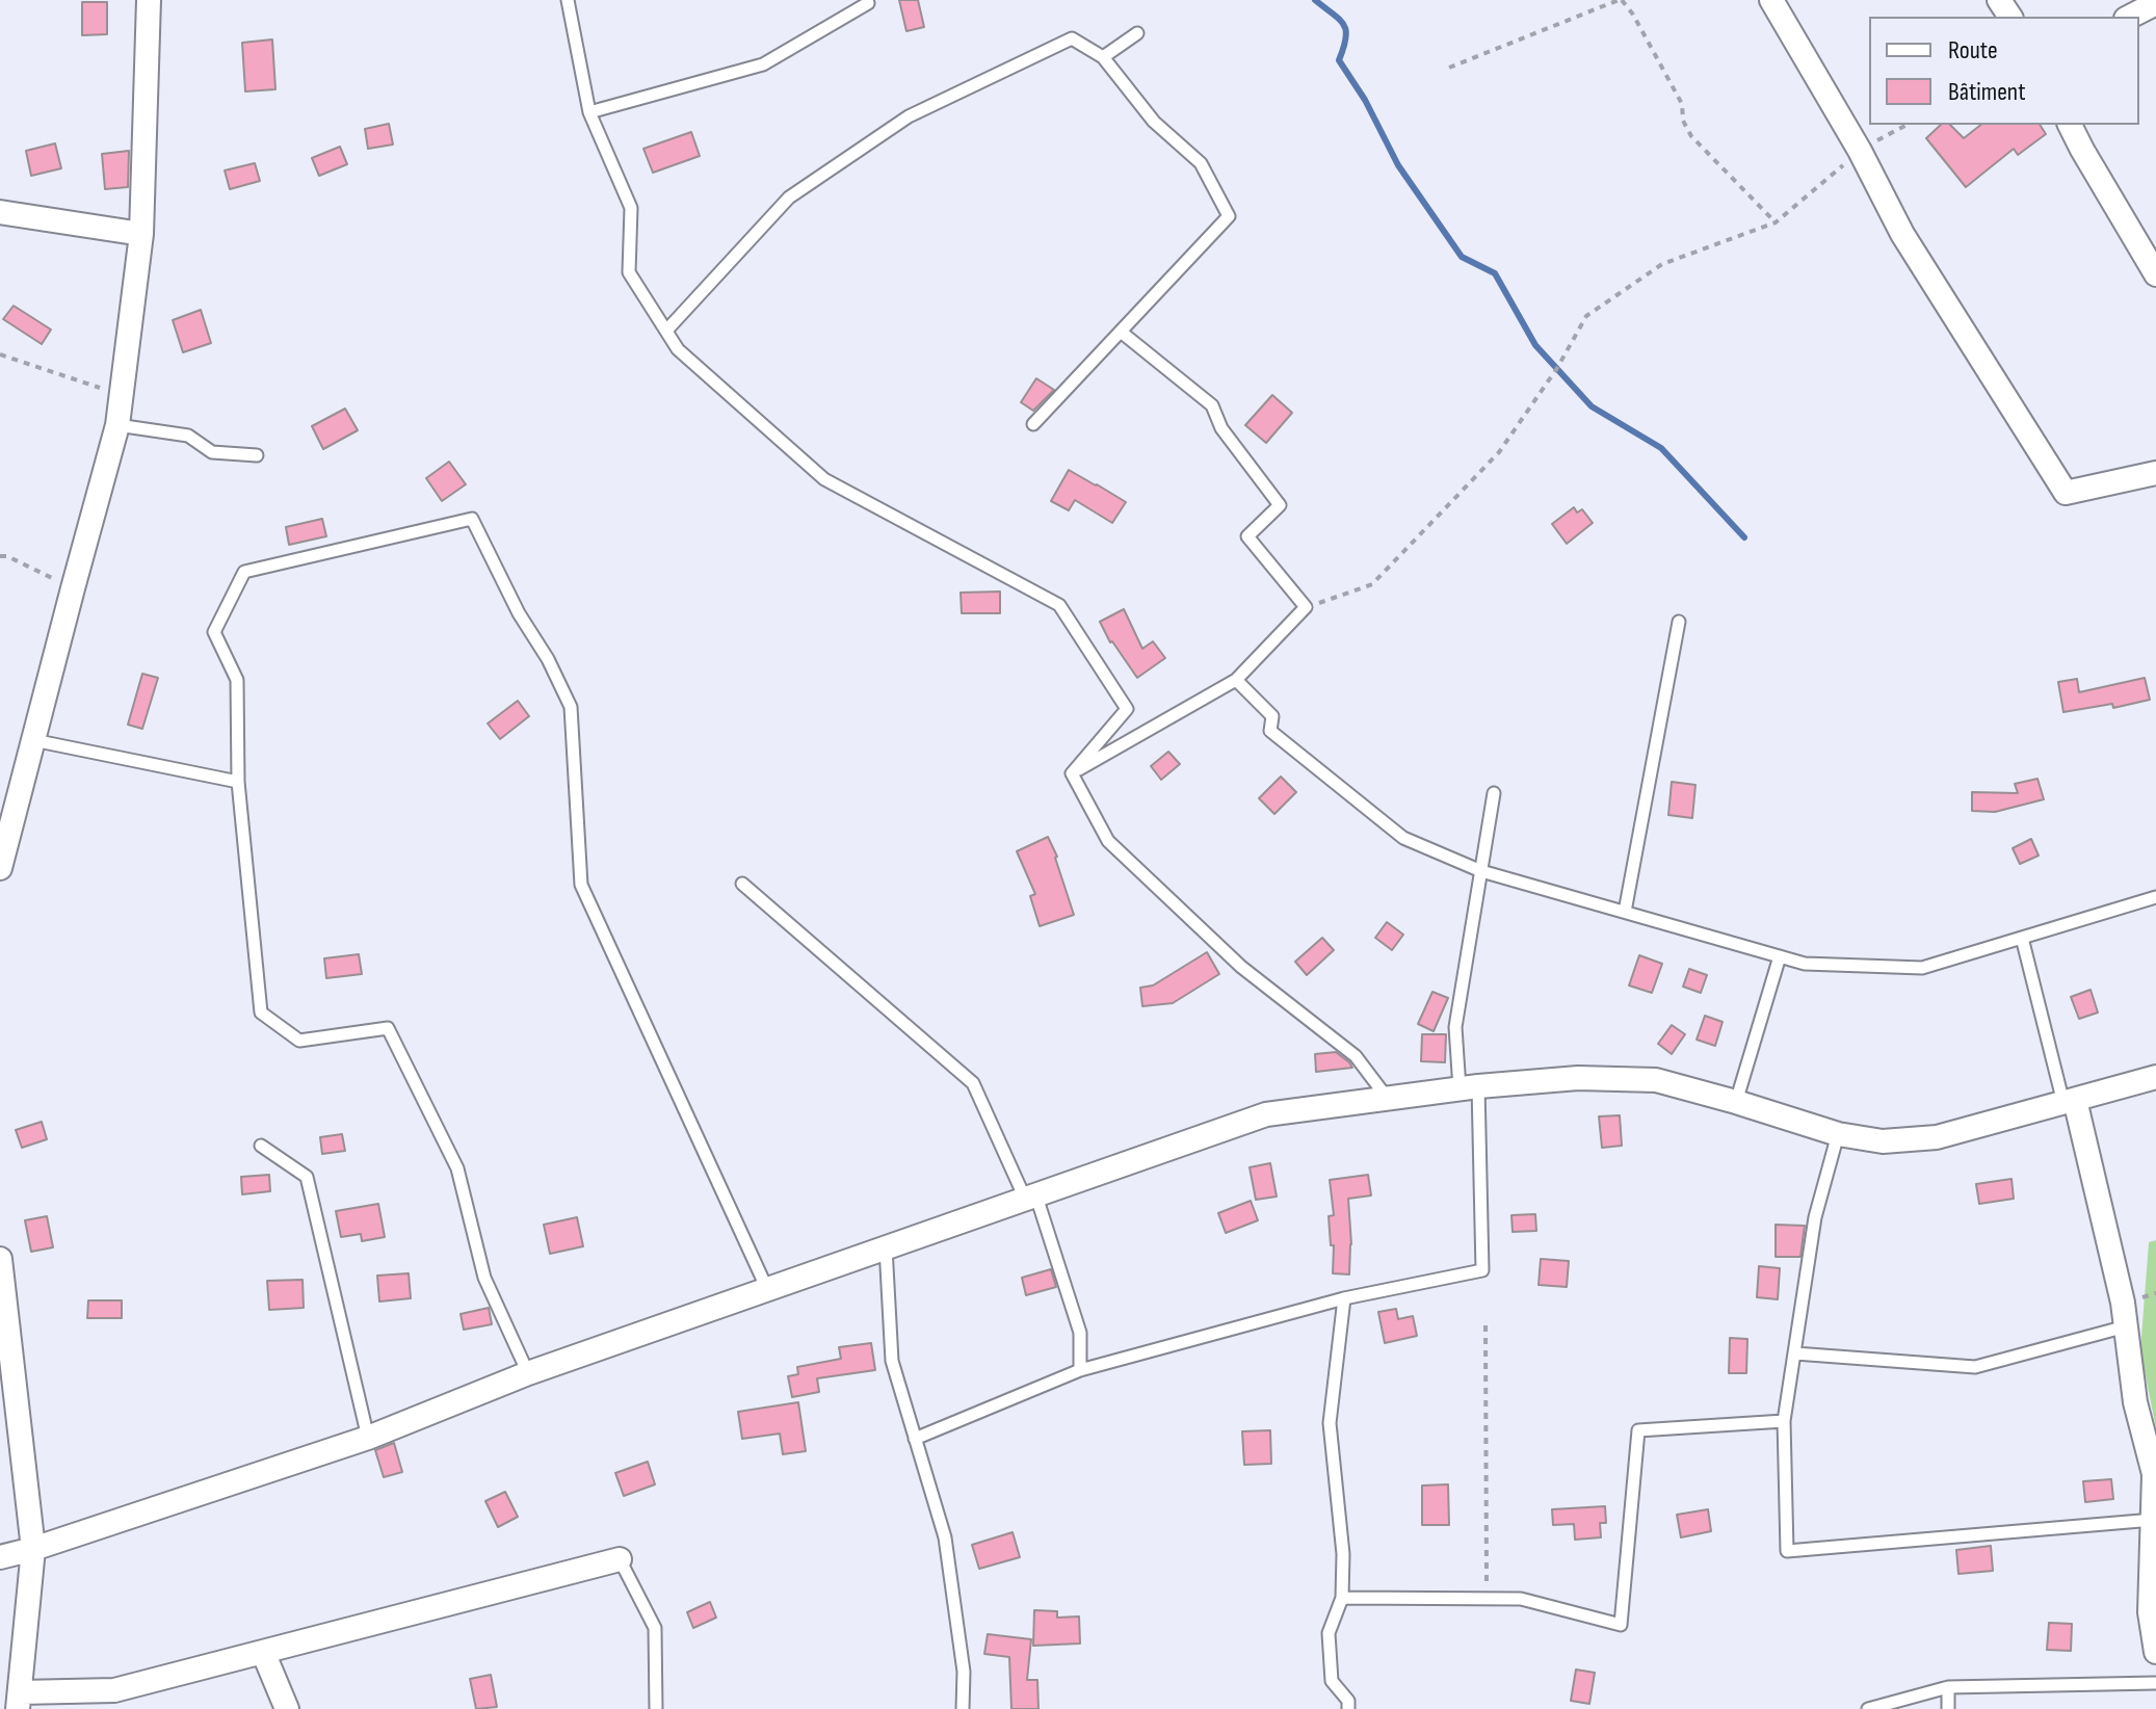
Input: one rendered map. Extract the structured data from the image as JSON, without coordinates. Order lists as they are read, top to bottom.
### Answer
{
  "legend": ["Route", "Bâtiment"]
}
